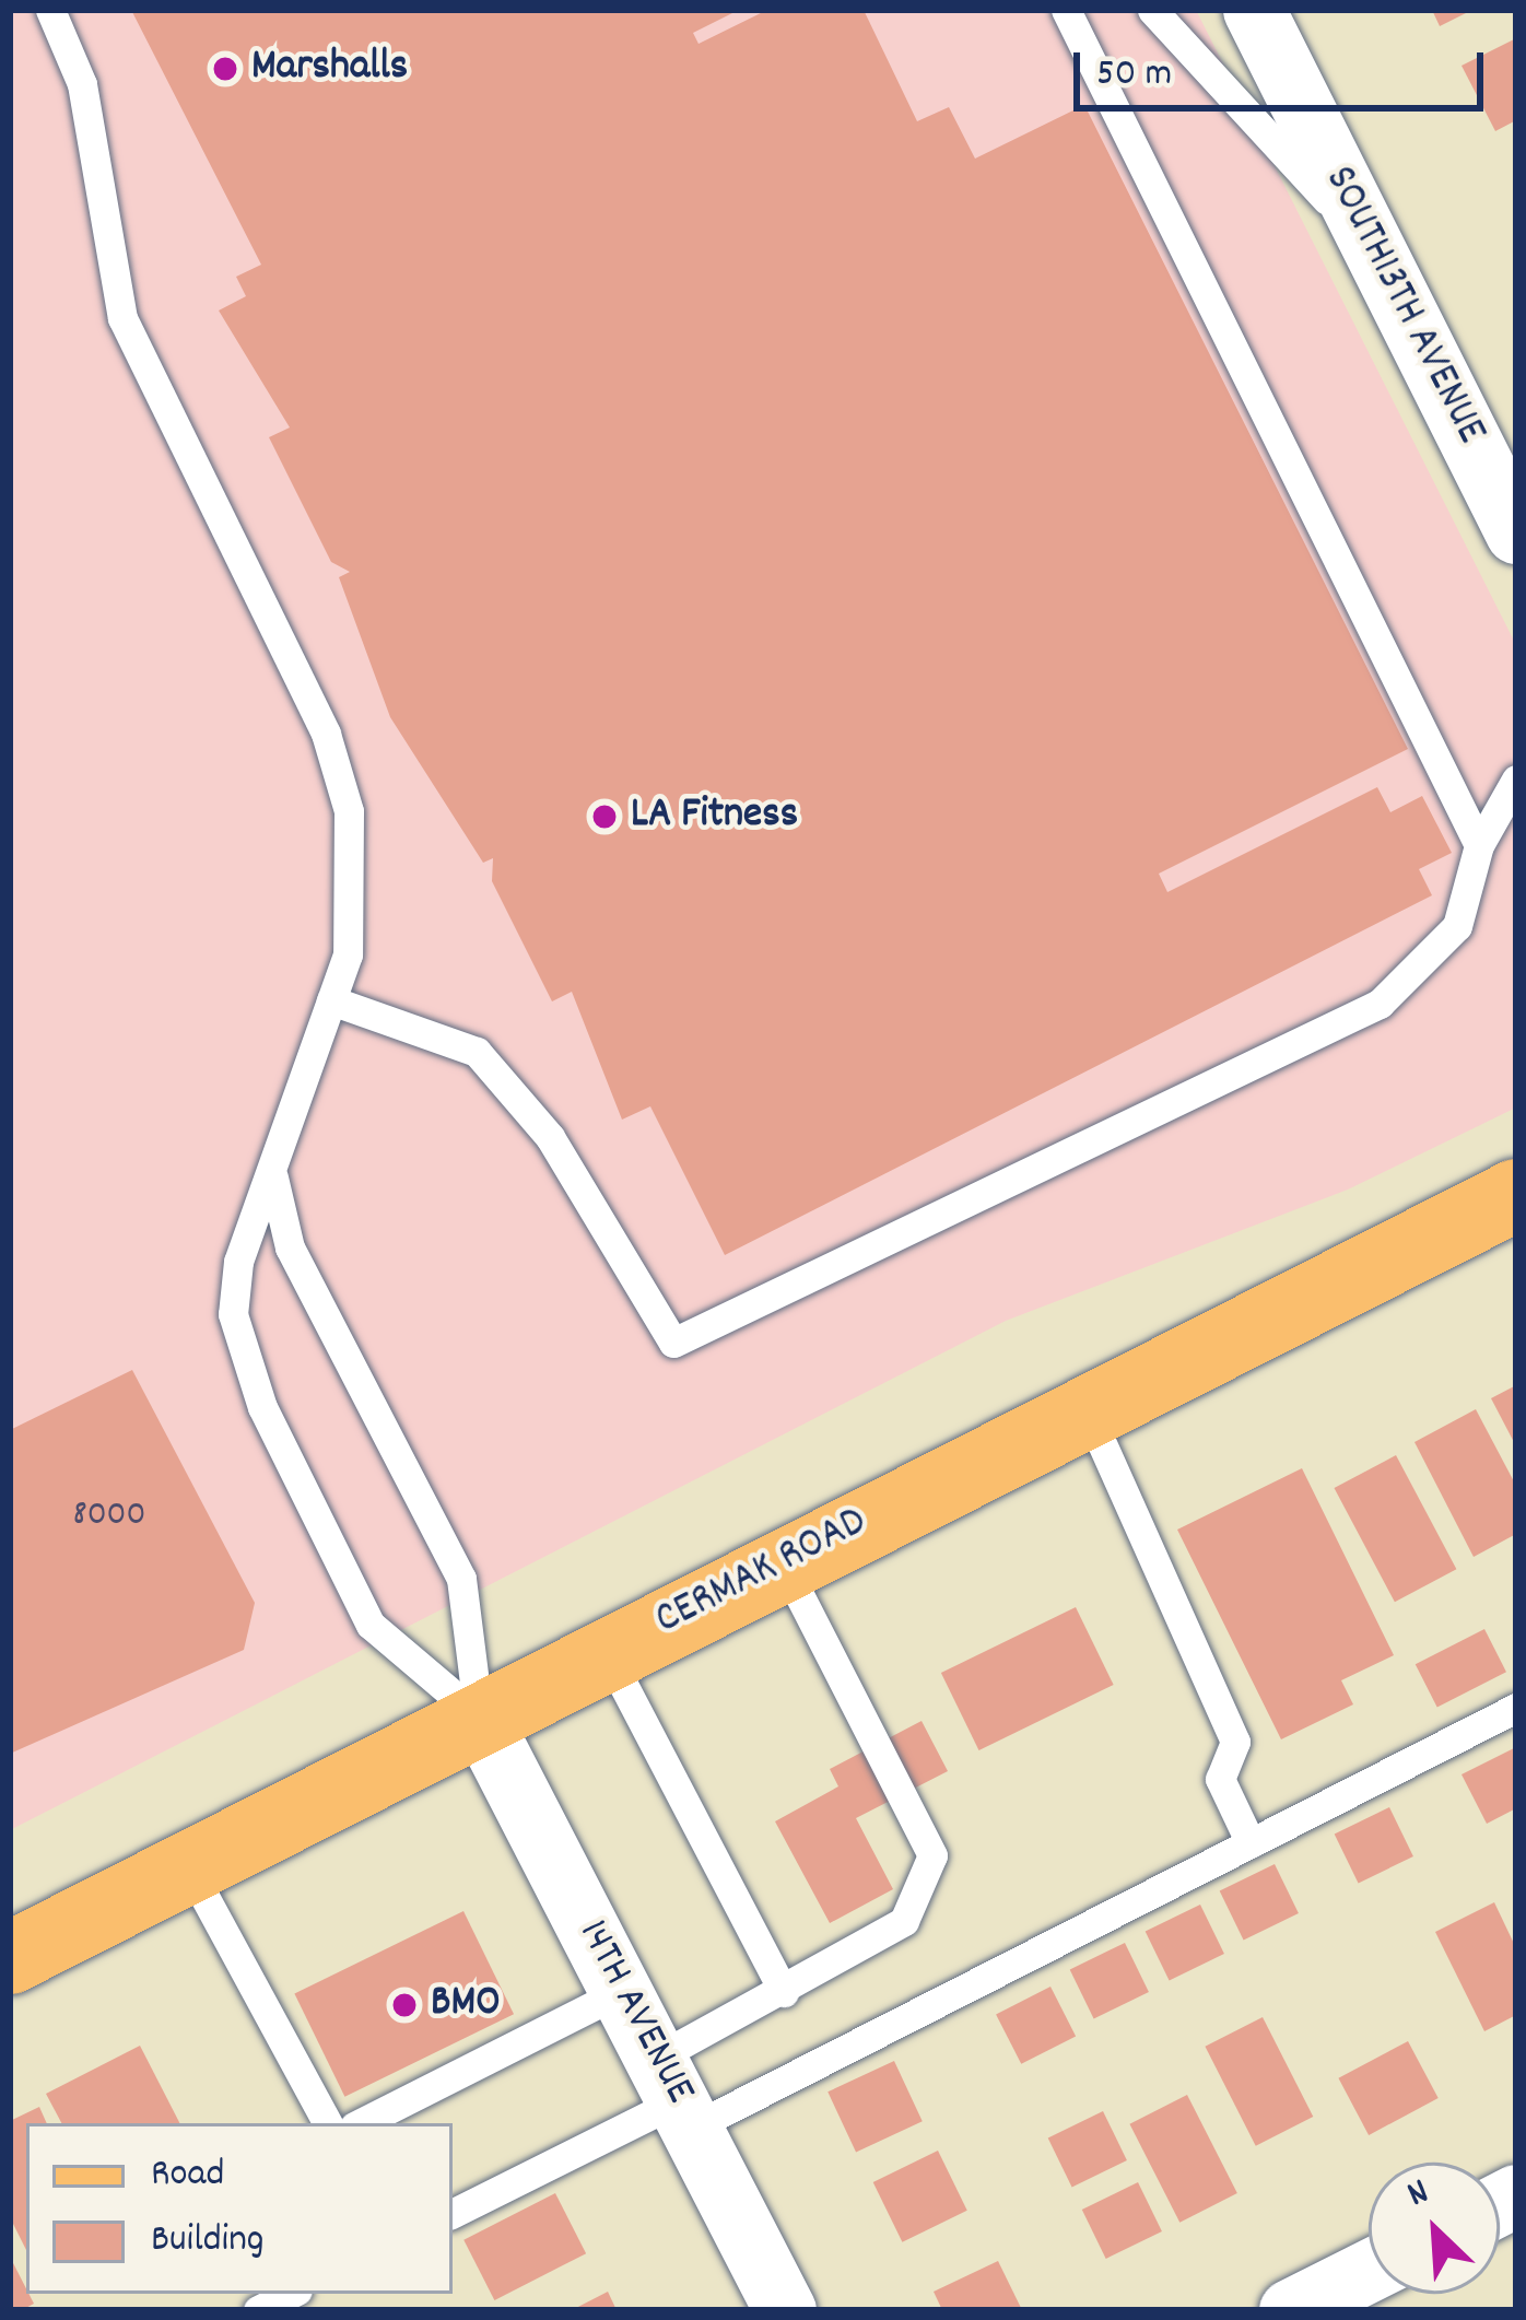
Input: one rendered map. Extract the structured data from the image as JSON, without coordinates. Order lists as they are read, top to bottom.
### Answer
{
  "streets": {
    "main road": ["CERMAK ROAD"],
    "street": ["SOUTH13TH AVENUE", "14TH AVENUE"]
  },
  "crossings": [
    ["CERMAK ROAD", "14TH AVENUE"]
  ],
  "places": ["Marshalls", "LA Fitness", "BMO"],
  "house_numbers": ["8000"],
  "legend": ["Road", "Building"],
  "scale_bar": "50 m",
  "north": "top left"
}
